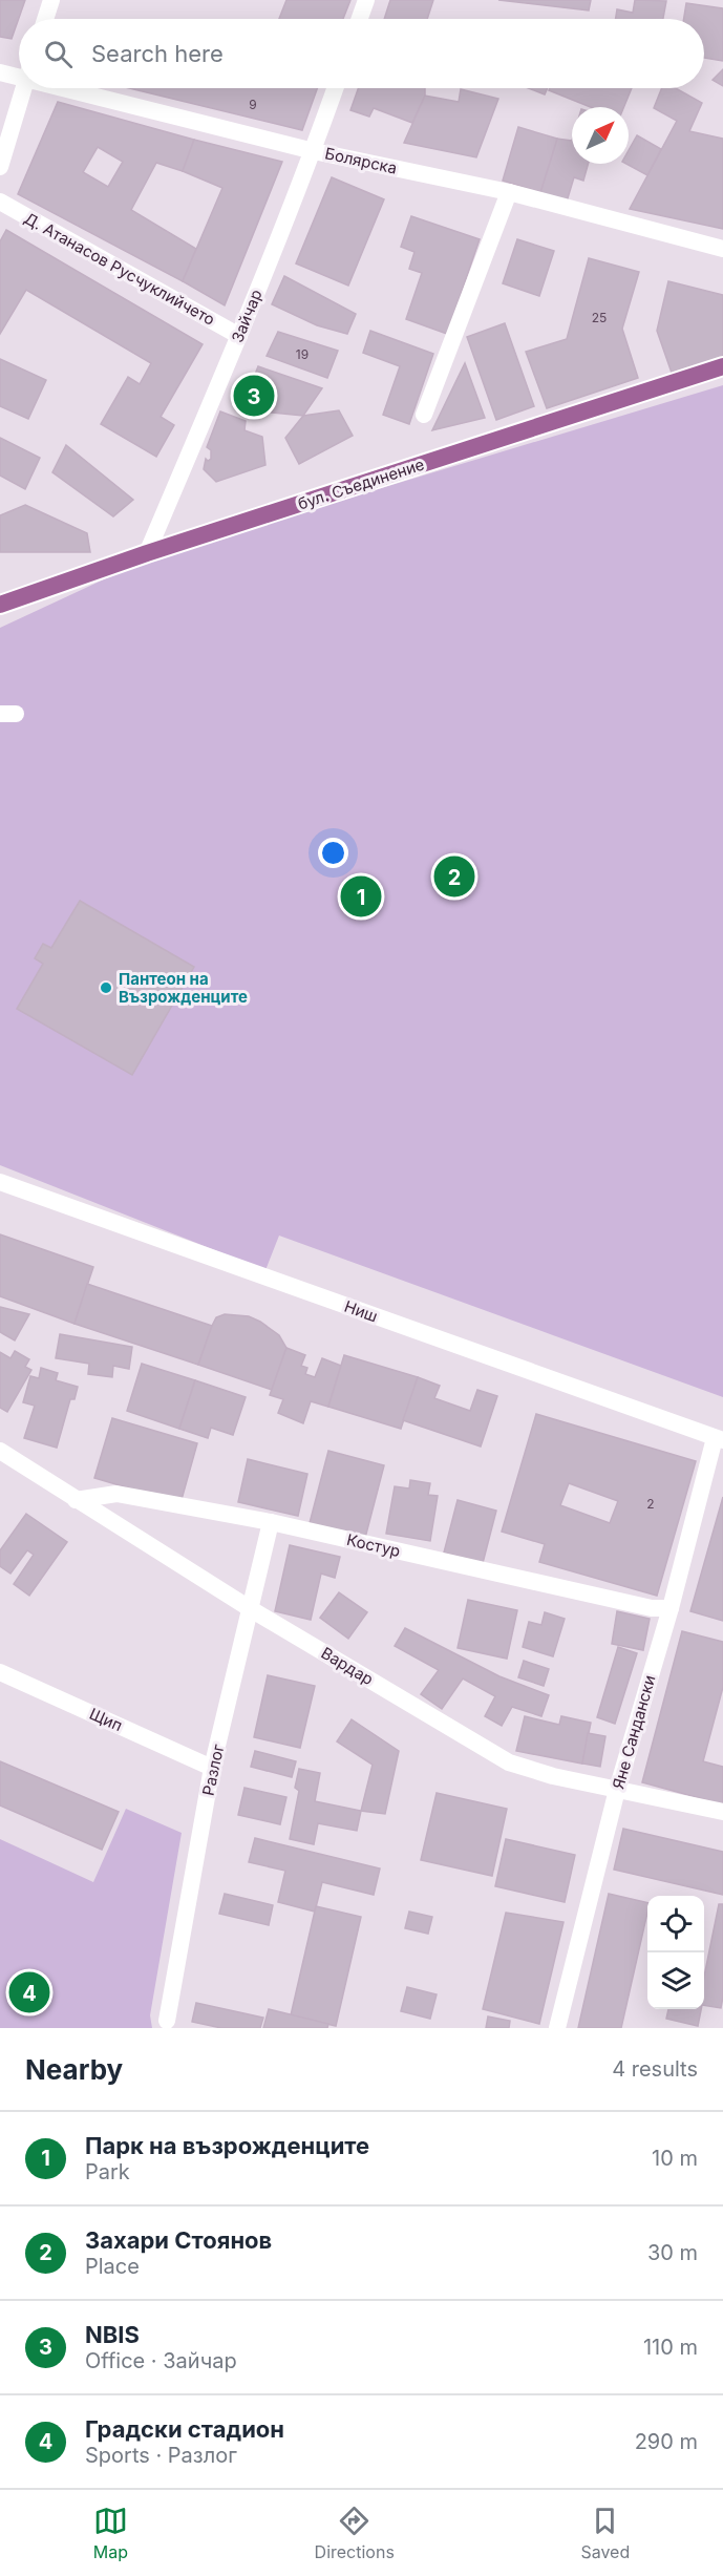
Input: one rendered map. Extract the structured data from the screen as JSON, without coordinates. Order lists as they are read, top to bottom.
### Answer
{
  "streets": {
    "main road": ["бул. Съединение"],
    "street": [
      "Болярска",
      "Д. Атанасов Русчуклийчето",
      "Зайчар",
      "Ниш",
      "Костур",
      "Вардар",
      "Щип",
      "Яне Сандански",
      "Разлог"
    ]
  },
  "crossings": [
    ["Болярска", "Зайчар"],
    ["Д. Атанасов Русчуклийчето", "Зайчар"],
    ["Зайчар", "бул. Съединение"],
    ["Ниш", "Яне Сандански"],
    ["Костур", "Вардар"],
    ["Костур", "Яне Сандански"],
    ["Костур", "Разлог"],
    ["Вардар", "Яне Сандански"],
    ["Вардар", "Разлог"],
    ["Щип", "Разлог"]
  ],
  "places": ["Пантеон на Възрожденците"],
  "house_numbers": [
    "9",
    "25",
    "19",
    "2"
  ],
  "north": "top right",
  "page": {
    "search": "Search here",
    "pins": [
      "3",
      "2",
      "1",
      "4"
    ],
    "heading": ["Nearby", "4 results"],
    "list": [
      {
        "mark": "1",
        "name": "Парк на възрожденците",
        "note": "Park",
        "value": "10 m"
      },
      {
        "mark": "2",
        "name": "Захари Стоянов",
        "note": "Place",
        "value": "30 m"
      },
      {
        "mark": "3",
        "name": "NBIS",
        "note": "Office · Зайчар",
        "value": "110 m"
      },
      {
        "mark": "4",
        "name": "Градски стадион",
        "note": "Sports · Разлог",
        "value": "290 m"
      }
    ],
    "nav": ["Map", "Directions", "Saved"]
  }
}
